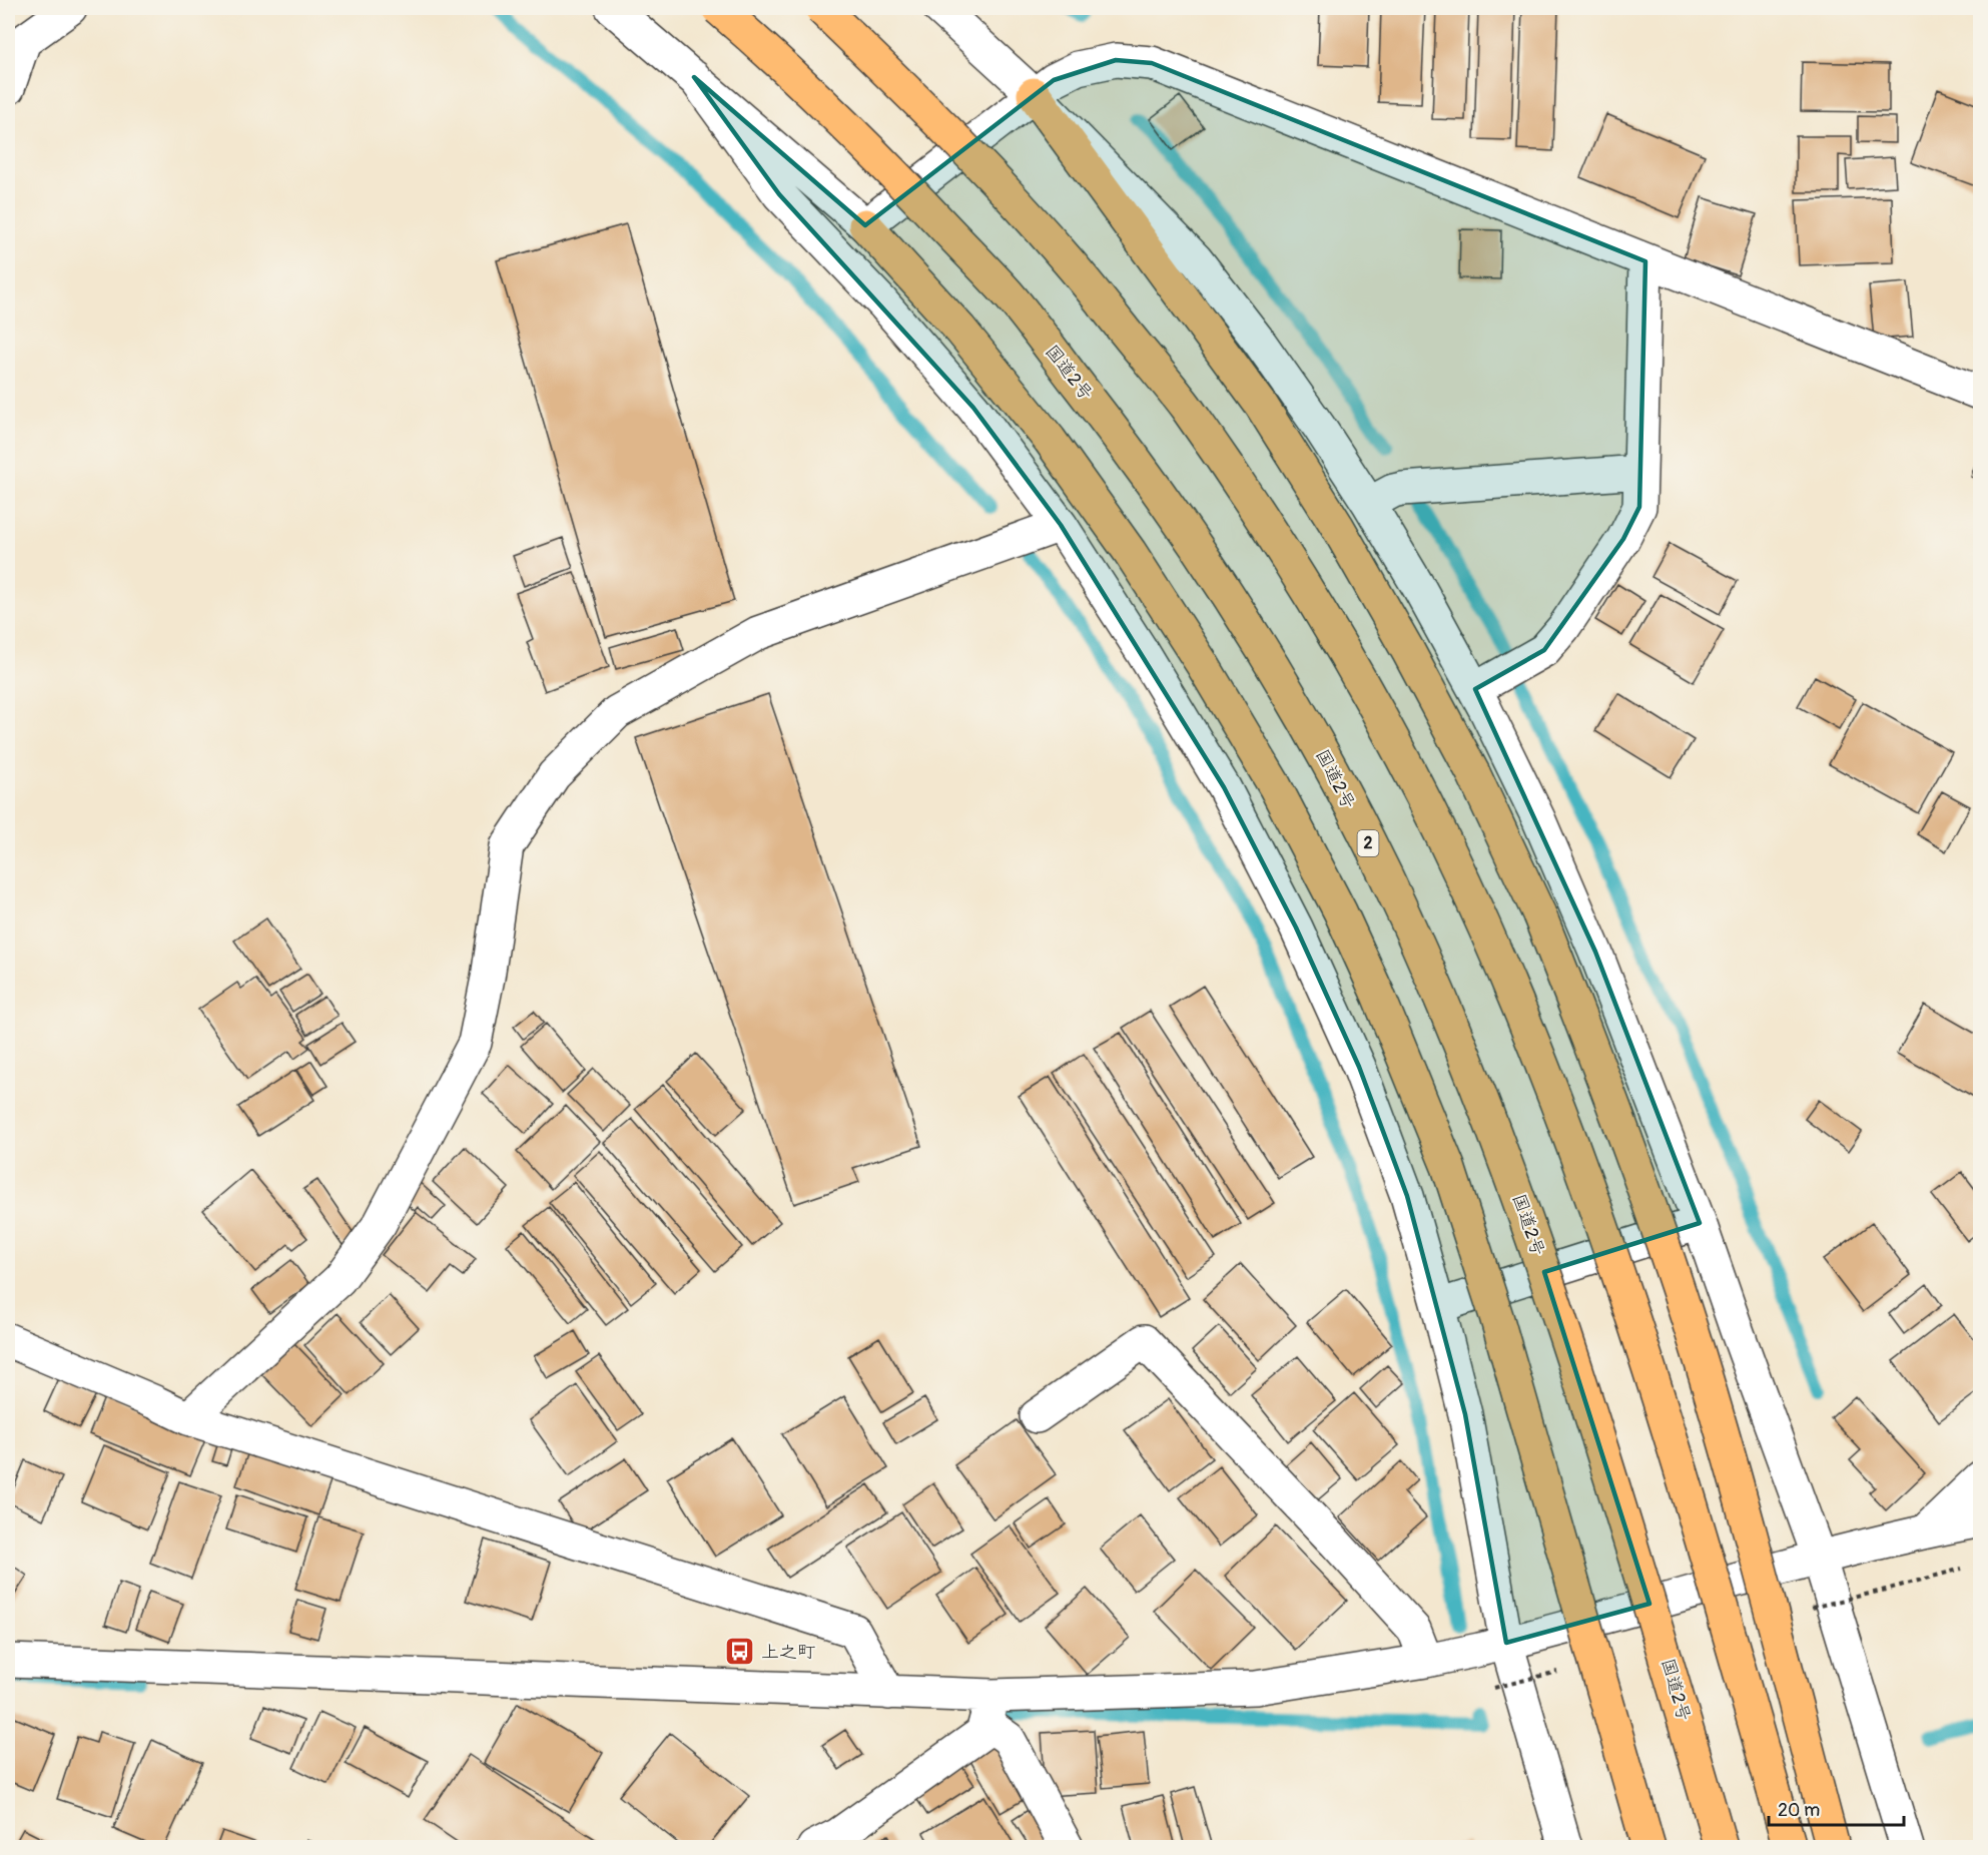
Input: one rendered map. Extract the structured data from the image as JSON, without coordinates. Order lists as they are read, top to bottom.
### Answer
{
  "streets": {
    "highway": ["国道2号", "2"]
  },
  "places": {
    "bus stop": ["上之町"]
  },
  "scale_bar": "20 m"
}
